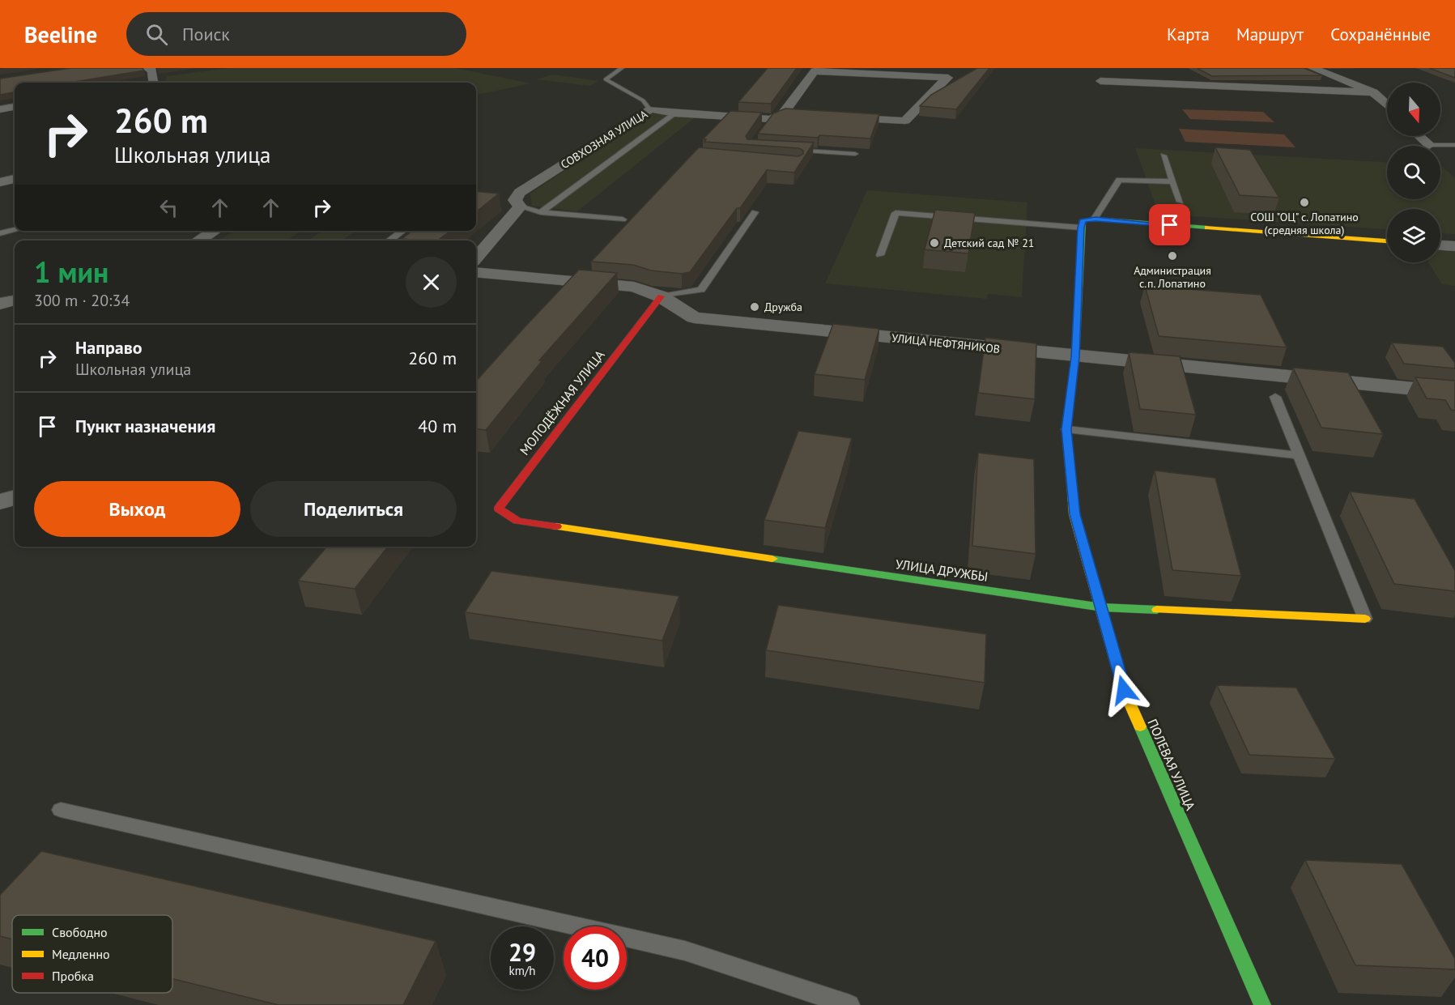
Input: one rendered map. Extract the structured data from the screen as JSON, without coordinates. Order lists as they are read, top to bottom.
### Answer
{
  "streets": {
    "street": [
      "СОВХОЗНАЯ УЛИЦА",
      "УЛИЦА НЕФТЯНИКОВ",
      "МОЛОДЁЖНАЯ УЛИЦА",
      "УЛИЦА ДРУЖБЫ",
      "ПОЛЕВАЯ УЛИЦА"
    ]
  },
  "crossings": [
    ["УЛИЦА НЕФТЯНИКОВ", "МОЛОДЁЖНАЯ УЛИЦА"],
    ["УЛИЦА НЕФТЯНИКОВ", "ПОЛЕВАЯ УЛИЦА"],
    ["МОЛОДЁЖНАЯ УЛИЦА", "УЛИЦА ДРУЖБЫ"],
    ["УЛИЦА ДРУЖБЫ", "ПОЛЕВАЯ УЛИЦА"]
  ],
  "places": [
    "СОШ \"ОЦ\" с. Лопатино (средняя школа)",
    "Детский сад № 21",
    "Администрация с.п. Лопатино",
    "Дружба"
  ],
  "legend": ["Свободно", "Медленно", "Пробка"],
  "north": "bottom",
  "page": {
    "header": "Beeline",
    "search": "Поиск",
    "nav": ["Карта", "Маршрут", "Сохранённые"],
    "turn": ["260 m", "Школьная улица"],
    "heading": ["1 мин", "300 m · 20:34"],
    "list": [
      {
        "name": "Направо",
        "note": "Школьная улица",
        "value": "260 m"
      },
      {
        "name": "Пункт назначения",
        "value": "40 m"
      }
    ],
    "buttons": ["Выход", "Поделиться"],
    "speed": "29 km/h",
    "limit": "40"
  }
}
